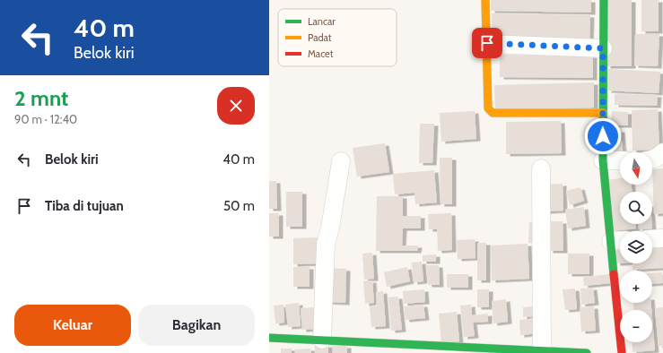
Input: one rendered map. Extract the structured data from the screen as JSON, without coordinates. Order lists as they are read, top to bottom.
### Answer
{
  "legend": ["Lancar", "Padat", "Macet"],
  "north": "bottom",
  "page": {
    "turn": ["40 m", "Belok kiri"],
    "heading": ["2 mnt", "90 m · 12:40"],
    "list": [
      {
        "name": "Belok kiri",
        "value": "40 m"
      },
      {
        "name": "Tiba di tujuan",
        "value": "50 m"
      }
    ],
    "map_buttons": ["+", "−"],
    "buttons": ["Keluar", "Bagikan"]
  }
}
